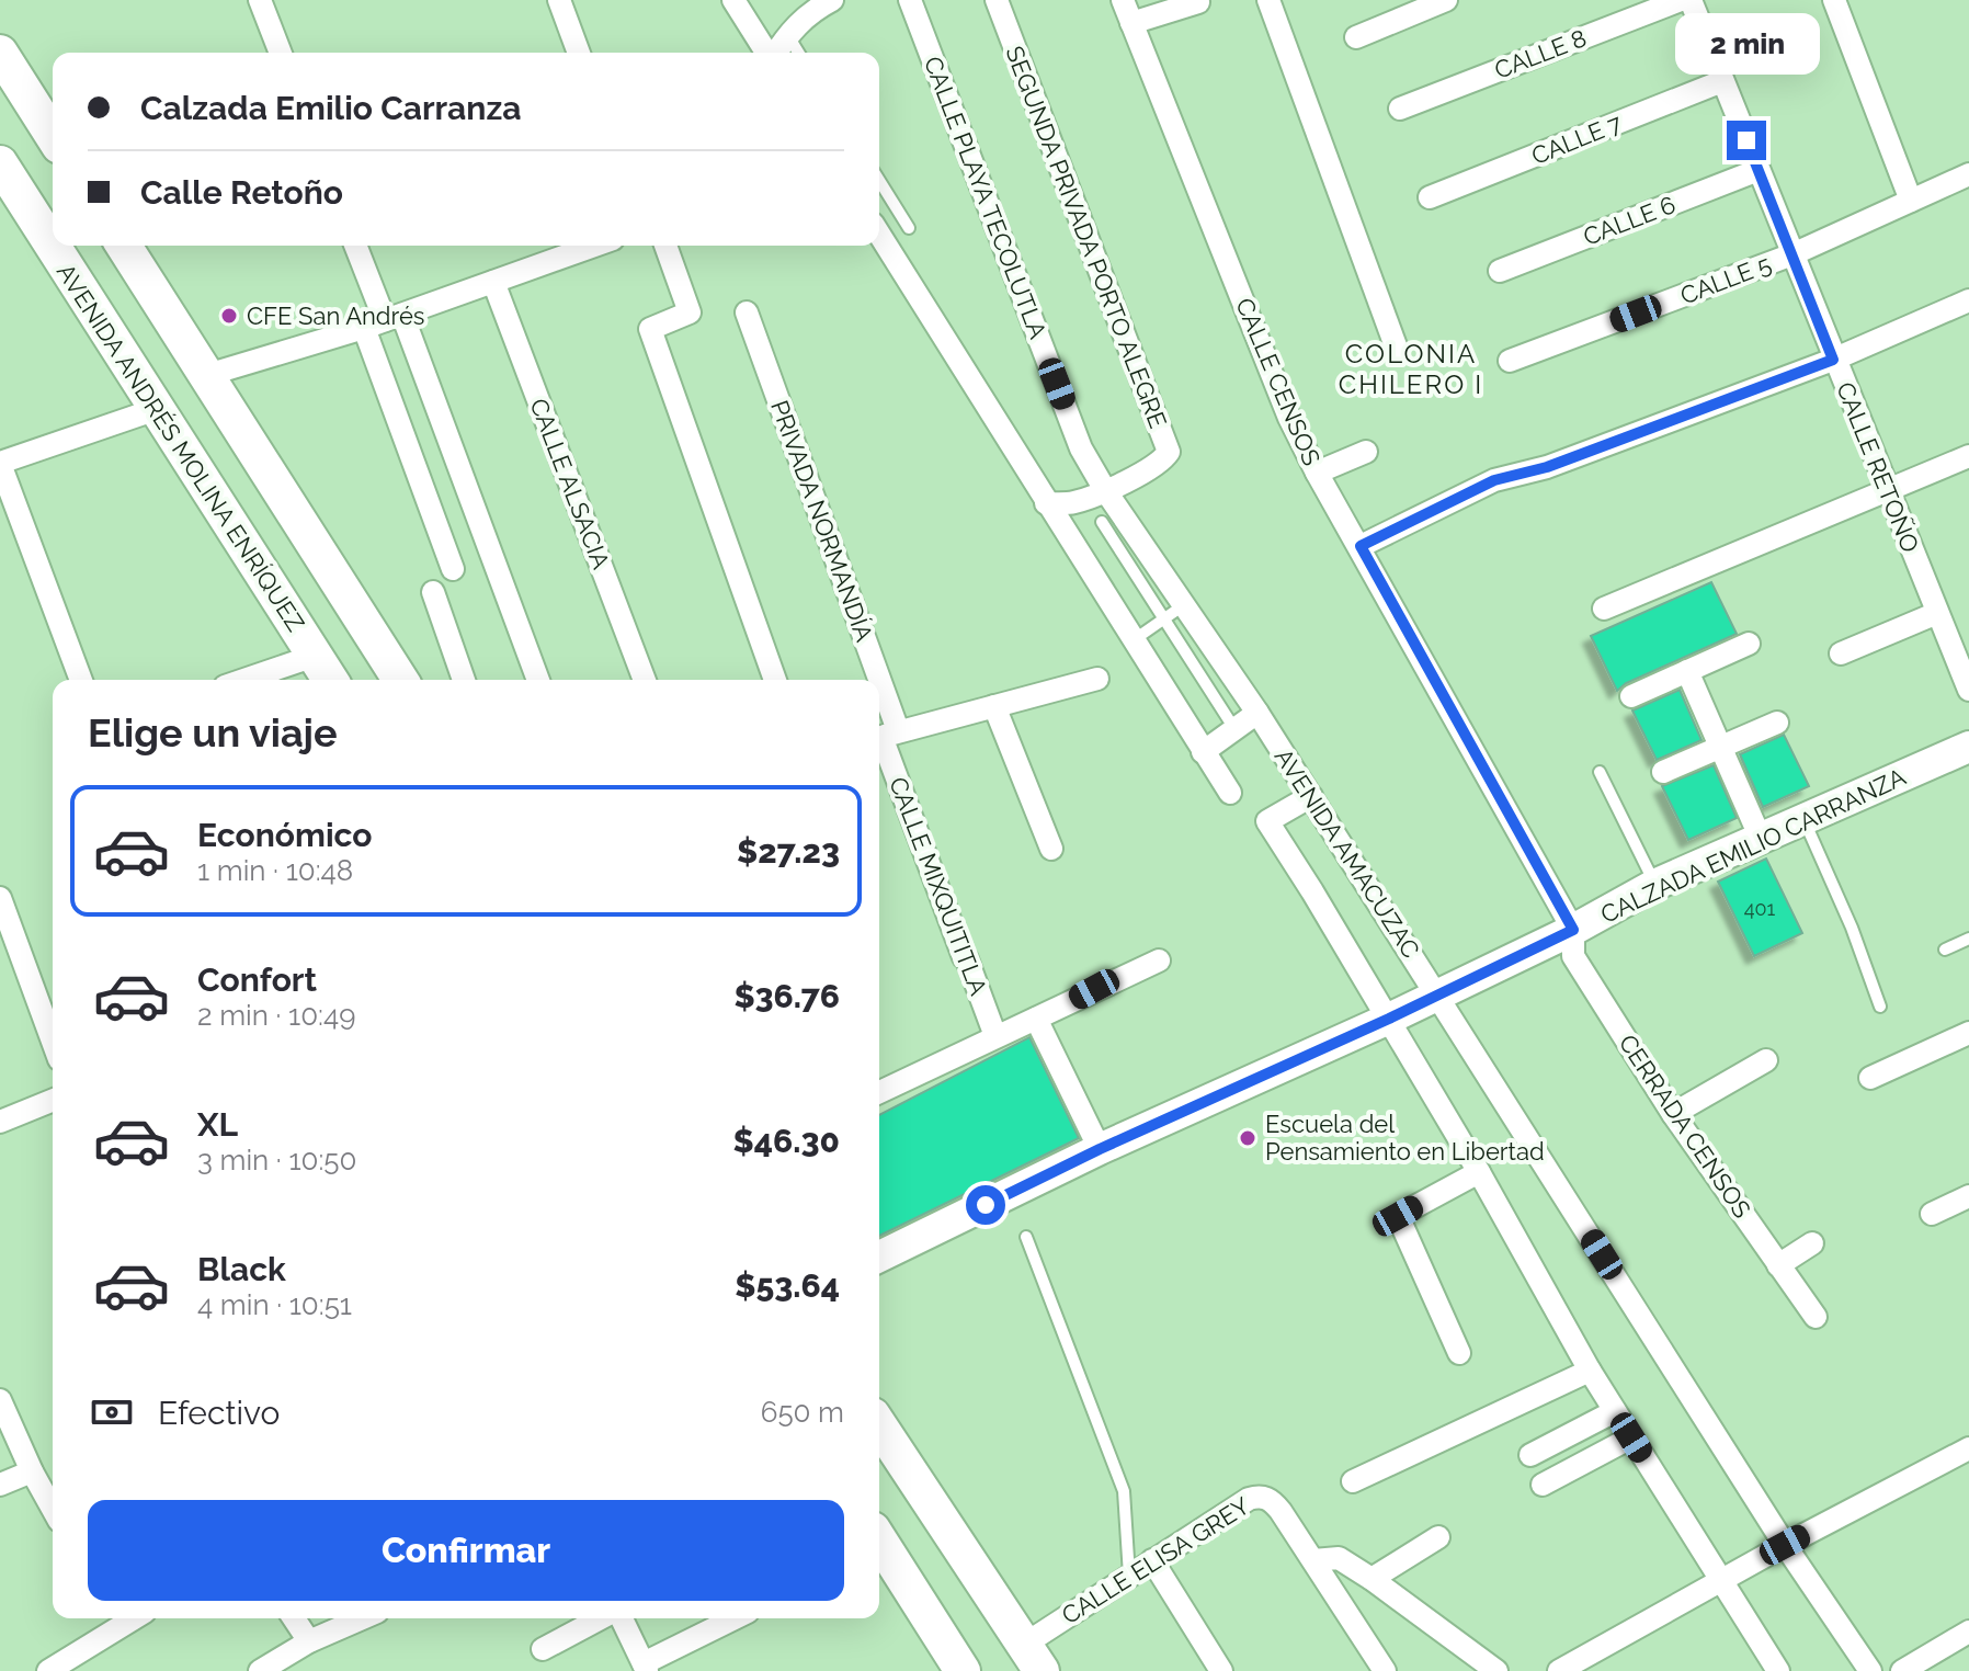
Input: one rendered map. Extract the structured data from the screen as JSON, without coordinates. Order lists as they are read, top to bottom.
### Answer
{
  "streets": {
    "main road": ["AVENIDA ANDRÉS MOLINA ENRÍQUEZ"],
    "street": [
      "CALLE 8",
      "CALLE 7",
      "CALLE PLAYA TECOLUTLA",
      "CALLE 6",
      "SEGUNDA PRIVADA PORTO ALEGRE",
      "CALLE 5",
      "CALLE CENSOS",
      "CALLE RETOÑO",
      "CALLE ALSACIA",
      "PRIVADA NORMANDÍA",
      "CALZADA EMILIO CARRANZA",
      "AVENIDA AMACUZAC",
      "CALLE MIXQUITITLA",
      "CERRADA CENSOS",
      "CALLE ELISA GREY"
    ]
  },
  "crossings": [
    ["CALLE 7", "CALLE RETOÑO"],
    ["CALLE PLAYA TECOLUTLA", "SEGUNDA PRIVADA PORTO ALEGRE"],
    ["CALLE PLAYA TECOLUTLA", "AVENIDA AMACUZAC"],
    ["CALLE 6", "CALLE RETOÑO"],
    ["SEGUNDA PRIVADA PORTO ALEGRE", "AVENIDA AMACUZAC"],
    ["CALLE 5", "CALLE RETOÑO"],
    ["CALLE CENSOS", "CALZADA EMILIO CARRANZA"],
    ["CALLE CENSOS", "CERRADA CENSOS"],
    ["CALZADA EMILIO CARRANZA", "AVENIDA AMACUZAC"],
    ["CALZADA EMILIO CARRANZA", "CERRADA CENSOS"]
  ],
  "districts": ["COLONIA CHILERO I"],
  "places": ["CFE San Andrés", "Escuela del Pensamiento en Libertad"],
  "house_numbers": ["401"],
  "page": {
    "bubble": "2 min",
    "banner": ["Calzada Emilio Carranza", "Calle Retoño"],
    "heading": "Elige un viaje",
    "list": [
      {
        "name": "Económico",
        "note": "1 min · 10:48",
        "value": "$27.23"
      },
      {
        "name": "Confort",
        "note": "2 min · 10:49",
        "value": "$36.76"
      },
      {
        "name": "XL",
        "note": "3 min · 10:50",
        "value": "$46.30"
      },
      {
        "name": "Black",
        "note": "4 min · 10:51",
        "value": "$53.64"
      }
    ],
    "pay": ["Efectivo", "650 m"],
    "buttons": "Confirmar"
  }
}
